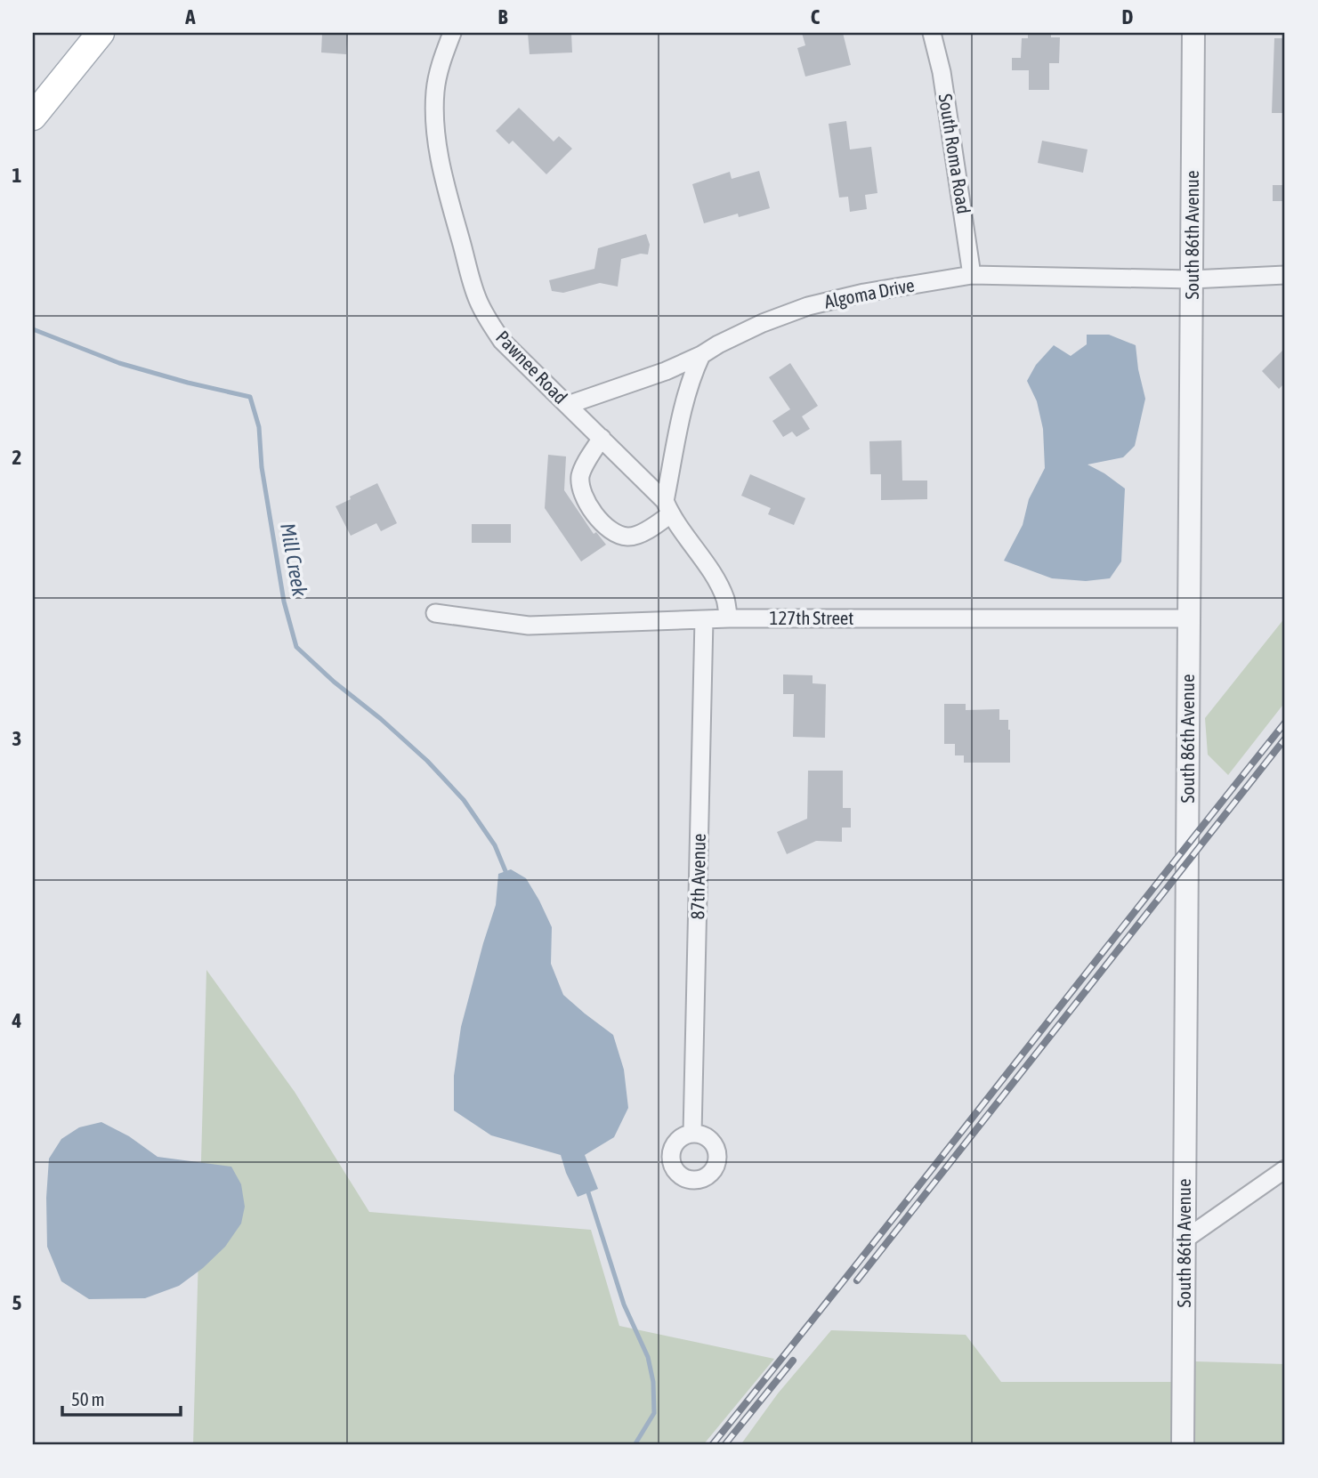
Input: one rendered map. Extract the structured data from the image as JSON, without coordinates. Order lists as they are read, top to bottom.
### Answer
{
  "streets": {
    "street": [
      "South Roma Road",
      "South 86th Avenue",
      "Algoma Drive",
      "Pawnee Road",
      "127th Street",
      "87th Avenue"
    ]
  },
  "crossings": [
    ["South Roma Road", "Algoma Drive"],
    ["South 86th Avenue", "Algoma Drive"],
    ["South 86th Avenue", "127th Street"],
    ["Algoma Drive", "Pawnee Road"],
    ["Pawnee Road", "127th Street"],
    ["127th Street", "87th Avenue"]
  ],
  "water": ["Mill Creek"],
  "scale_bar": "50 m",
  "grid": {
    "columns": [
      "A",
      "B",
      "C",
      "D"
    ],
    "rows": [
      "1",
      "2",
      "3",
      "4",
      "5"
    ]
  }
}
